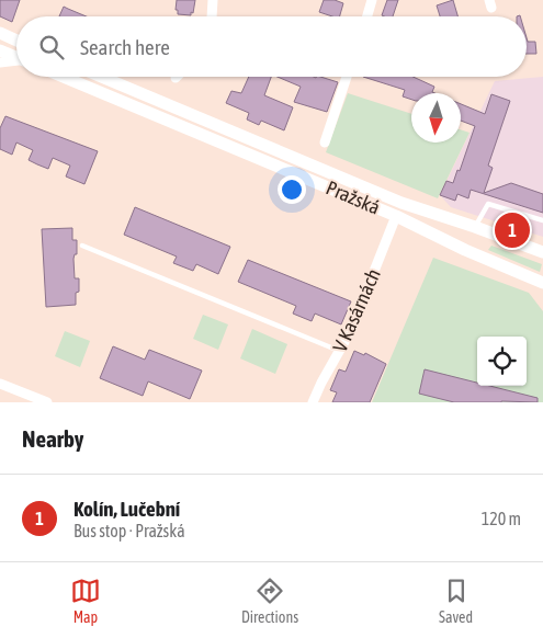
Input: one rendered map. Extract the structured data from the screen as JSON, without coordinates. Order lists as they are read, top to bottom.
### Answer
{
  "streets": {
    "street": ["Pražská", "V Kasárnách"]
  },
  "crossings": [
    ["Pražská", "V Kasárnách"]
  ],
  "north": "bottom",
  "page": {
    "search": "Search here",
    "pins": "1",
    "heading": "Nearby",
    "list": [
      {
        "mark": "1",
        "name": "Kolín, Lučební",
        "note": "Bus stop · Pražská",
        "value": "120 m"
      }
    ],
    "nav": ["Map", "Directions", "Saved"]
  }
}
